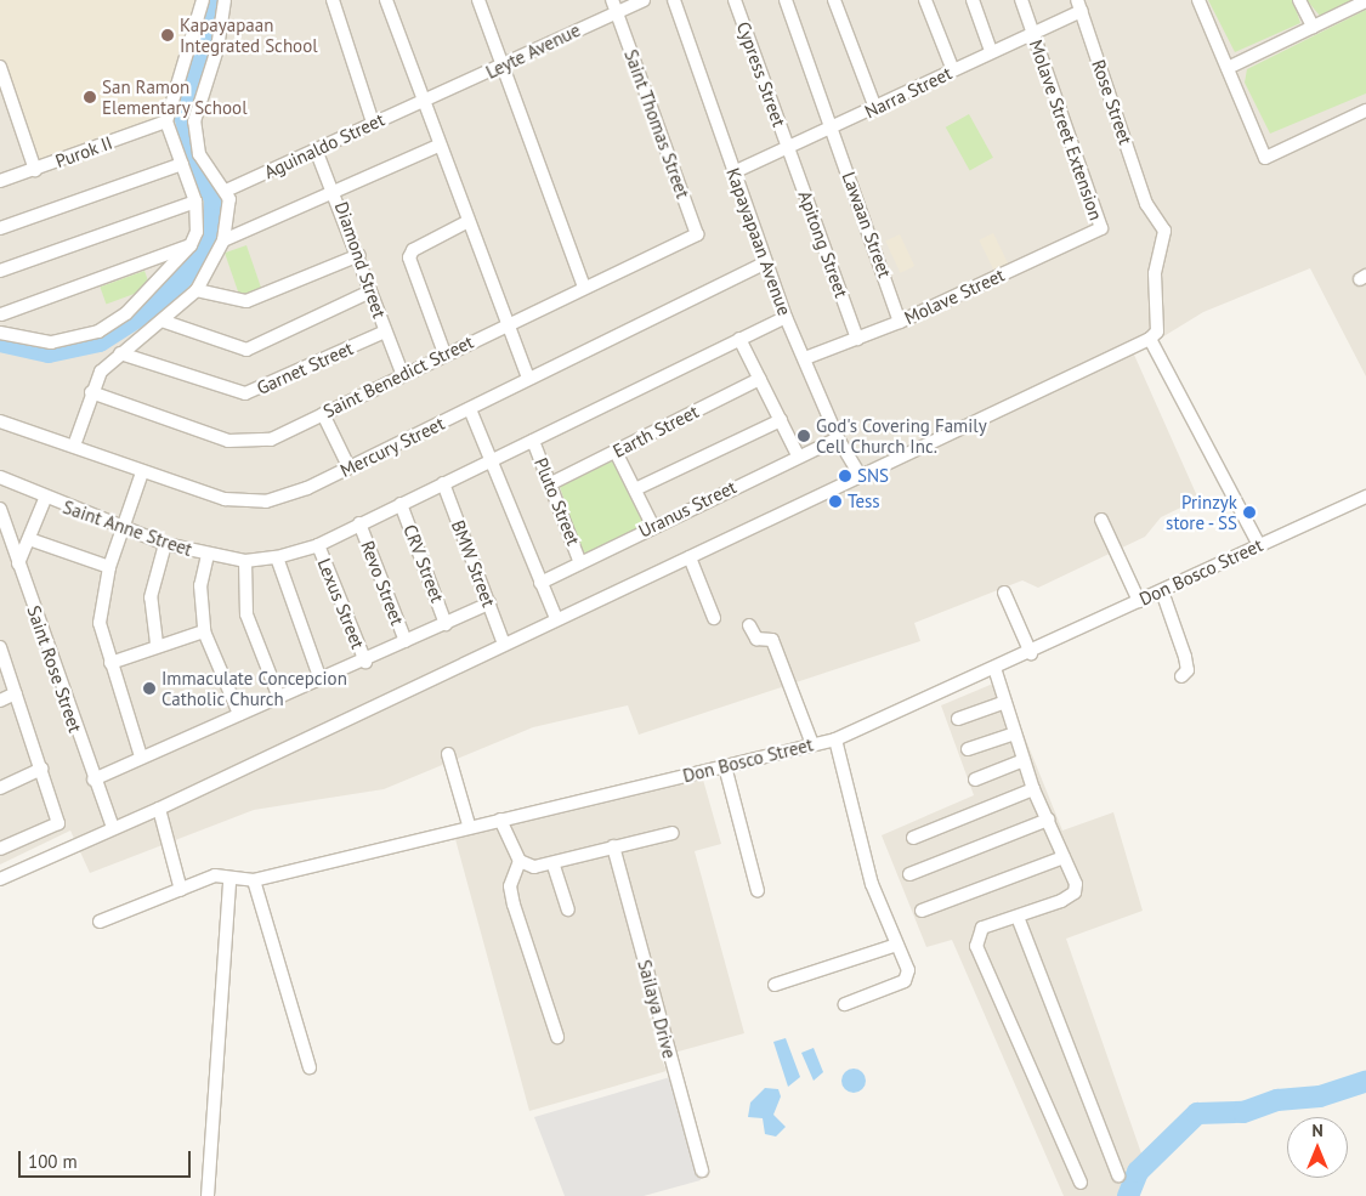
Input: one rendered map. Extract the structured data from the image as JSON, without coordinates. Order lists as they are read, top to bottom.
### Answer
{
  "streets": {
    "street": [
      "Leyte Avenue",
      "Cypress Street",
      "Narra Street",
      "Rose Street",
      "Saint Thomas Street",
      "Molave Street Extension",
      "Aguinaldo Street",
      "Purok II",
      "Lawaan Street",
      "Kapayapaan Avenue",
      "Apitong Street",
      "Diamond Street",
      "Molave Street",
      "Garnet Street",
      "Saint Benedict Street",
      "Earth Street",
      "Mercury Street",
      "Pluto Street",
      "Uranus Street",
      "Saint Anne Street",
      "CRV Street",
      "BMW Street",
      "Don Bosco Street",
      "Revo Street",
      "Lexus Street",
      "Saint Rose Street",
      "Sailaya Drive"
    ]
  },
  "crossings": [
    ["Leyte Avenue", "Saint Thomas Street"],
    ["Leyte Avenue", "Aguinaldo Street"],
    ["Cypress Street", "Narra Street"],
    ["Cypress Street", "Apitong Street"],
    ["Narra Street", "Rose Street"],
    ["Narra Street", "Molave Street Extension"],
    ["Narra Street", "Lawaan Street"],
    ["Narra Street", "Kapayapaan Avenue"],
    ["Narra Street", "Apitong Street"],
    ["Saint Thomas Street", "Saint Benedict Street"],
    ["Molave Street Extension", "Molave Street"],
    ["Aguinaldo Street", "Diamond Street"],
    ["Lawaan Street", "Molave Street"],
    ["Kapayapaan Avenue", "Molave Street"],
    ["Kapayapaan Avenue", "Mercury Street"],
    ["Kapayapaan Avenue", "Uranus Street"],
    ["Kapayapaan Avenue", "Saint Anne Street"],
    ["Apitong Street", "Molave Street"],
    ["Diamond Street", "Garnet Street"],
    ["Diamond Street", "Saint Benedict Street"],
    ["Earth Street", "Pluto Street"],
    ["Pluto Street", "Uranus Street"],
    ["Pluto Street", "Saint Anne Street"],
    ["Saint Anne Street", "CRV Street"],
    ["Saint Anne Street", "BMW Street"],
    ["Saint Anne Street", "Revo Street"],
    ["Saint Anne Street", "Lexus Street"]
  ],
  "places": [
    "Kapayapaan Integrated School",
    "San Ramon Elementary School",
    "God's Covering Family Cell Church Inc.",
    "SNS",
    "Tess",
    "Prinzyk store - SS",
    "Immaculate Concepcion Catholic Church"
  ],
  "scale_bar": "100 m",
  "north": "top"
}
